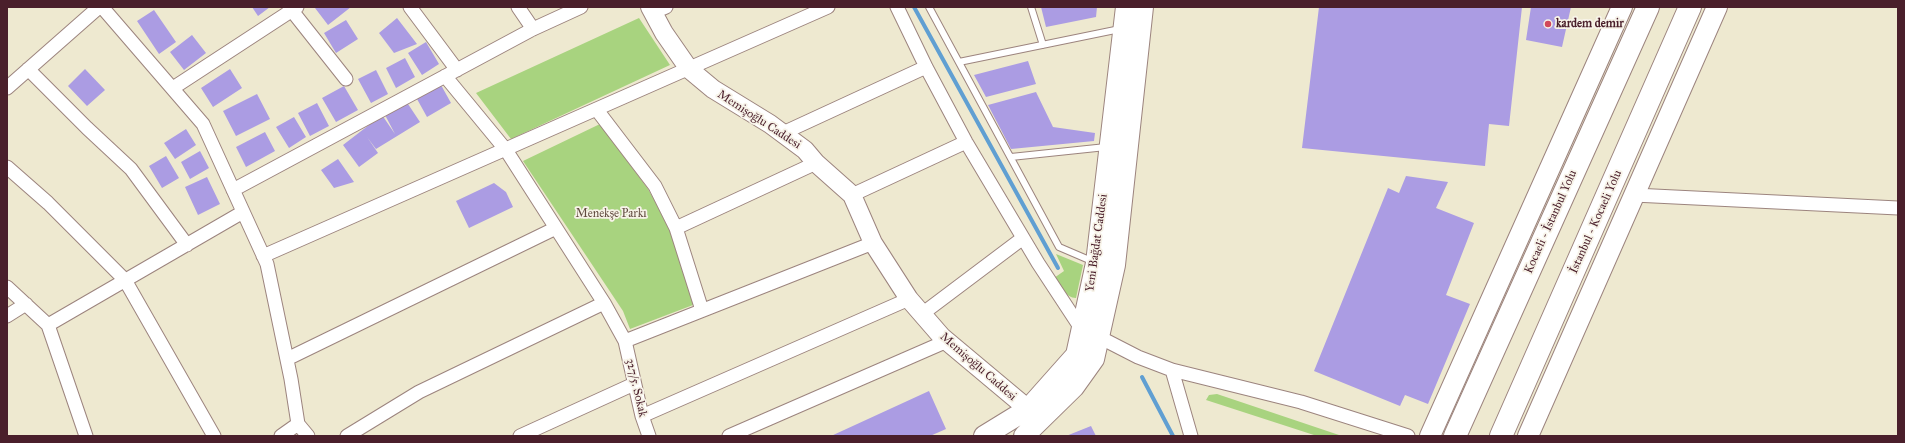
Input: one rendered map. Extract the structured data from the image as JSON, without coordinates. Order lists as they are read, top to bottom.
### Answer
{
  "streets": {
    "highway": ["Kocaeli - İstanbul Yolu", "İstanbul - Kocaeli Yolu"],
    "main road": ["Yeni Bağdat Caddesi"],
    "street": ["Memişoğlu Caddesi", "327/5. Sokak"]
  },
  "crossings": [
    ["Memişoğlu Caddesi", "Yeni Bağdat Caddesi"]
  ],
  "parks": ["Menekşe Parkı"],
  "places": ["kardem demir"]
}
